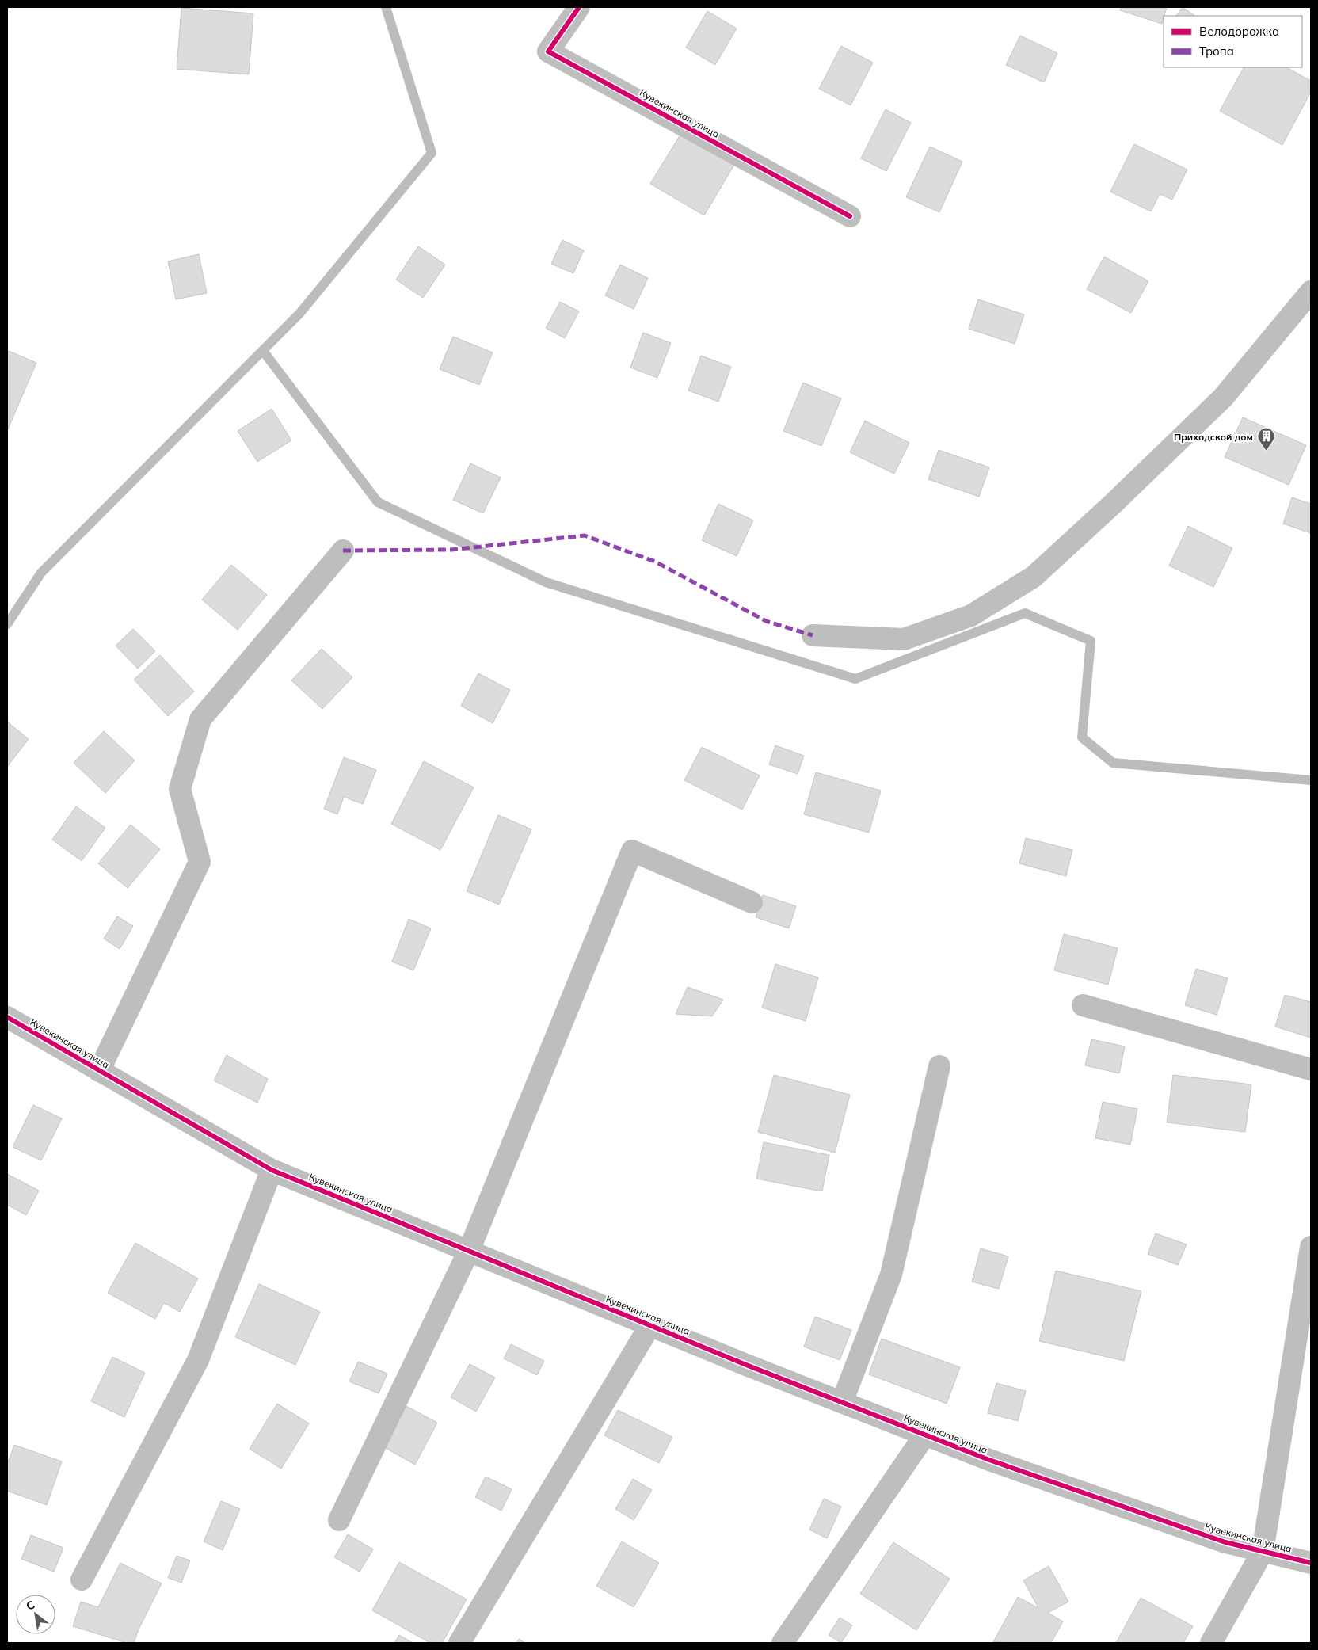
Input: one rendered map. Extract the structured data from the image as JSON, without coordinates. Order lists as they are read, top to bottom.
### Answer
{
  "streets": {
    "street": ["Кувекинская улица"]
  },
  "places": {
    "building": ["Приходской дом"]
  },
  "legend": ["Велодорожка", "Тропа"],
  "north": "top left"
}
